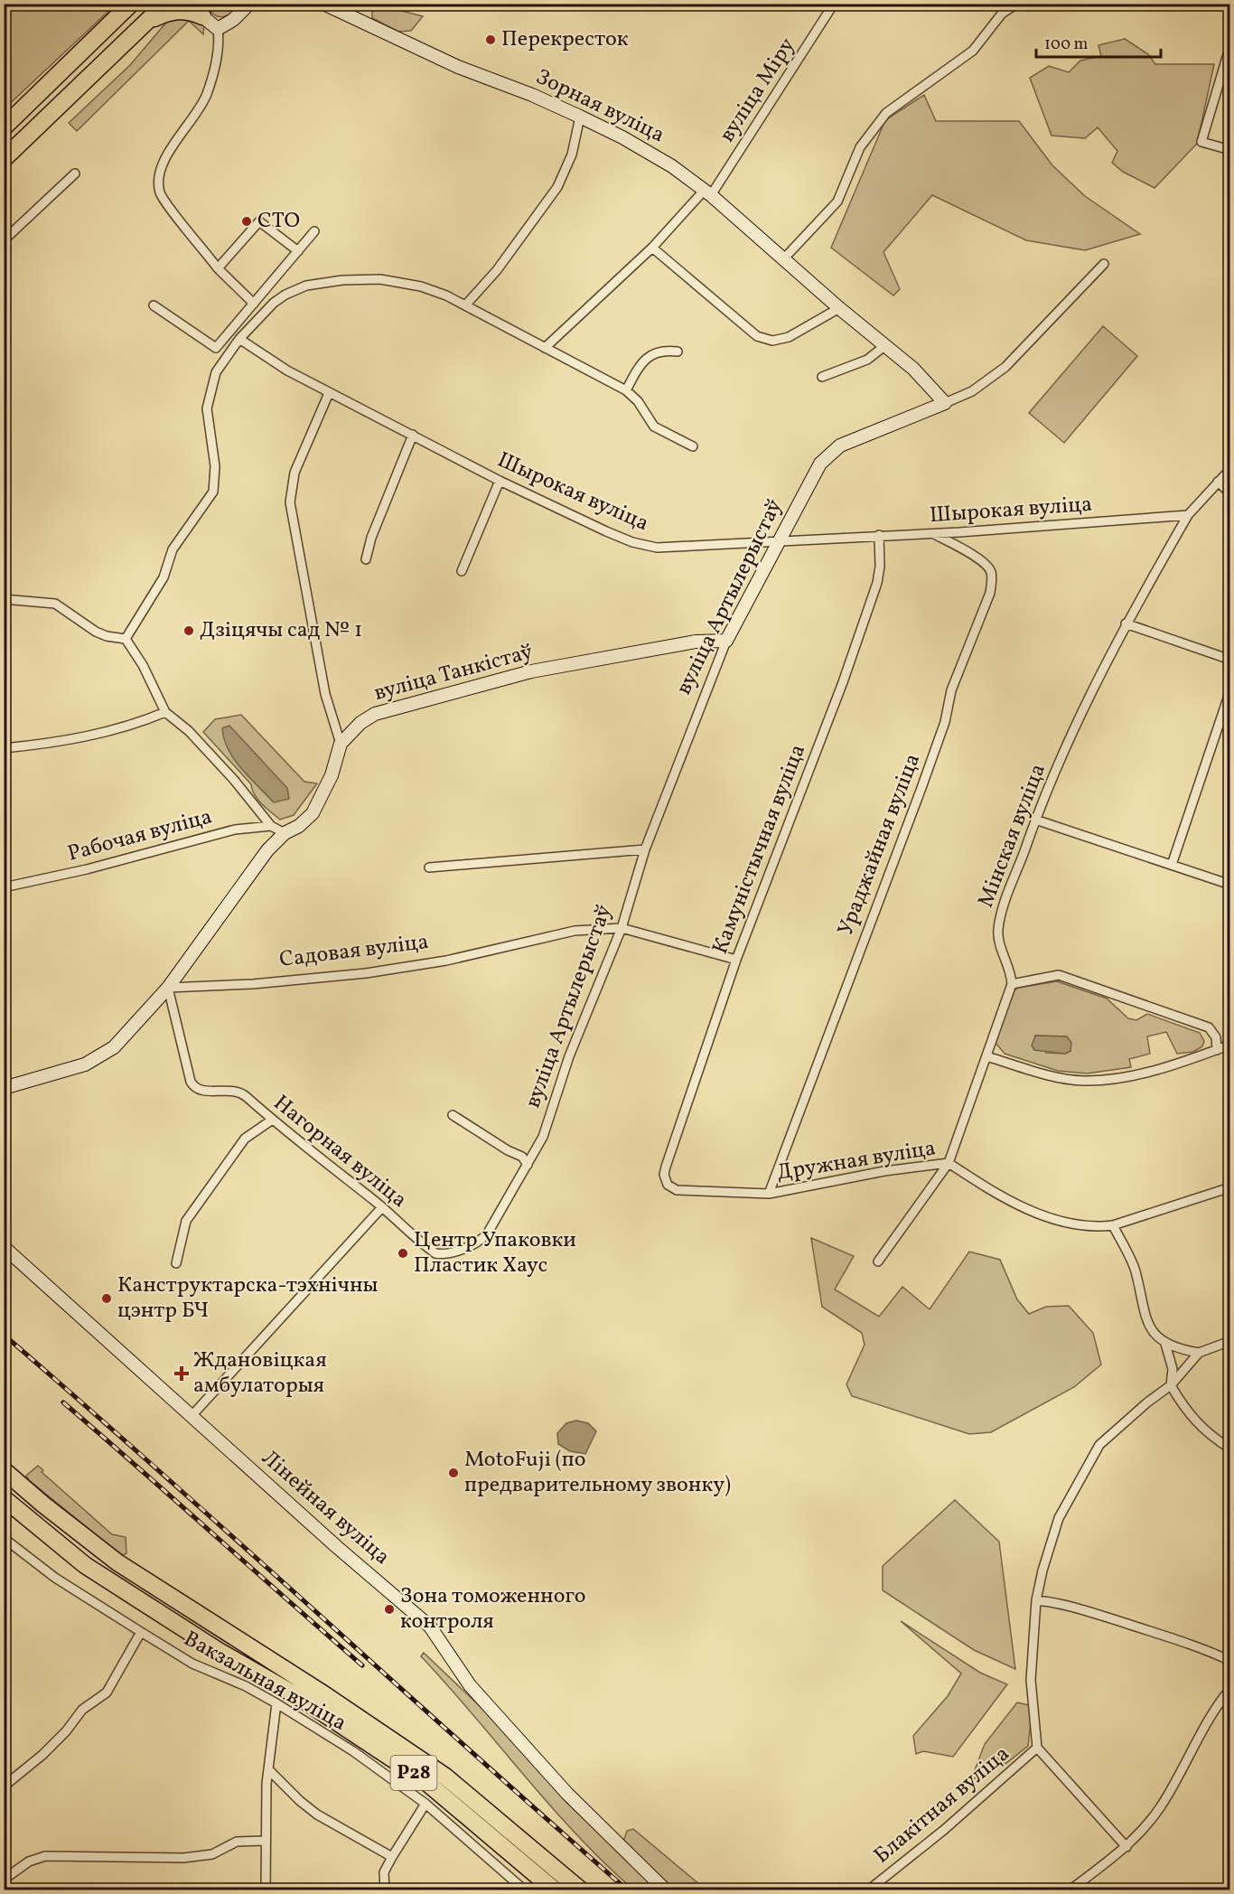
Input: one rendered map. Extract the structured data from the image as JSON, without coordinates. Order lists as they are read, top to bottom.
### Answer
{
  "streets": {
    "highway": ["Р28"],
    "street": [
      "вуліца Міру",
      "Зорная вуліца",
      "Шырокая вуліца",
      "вуліца Артылерыстаў",
      "вуліца Танкістаў",
      "Рабочая вуліца",
      "Мінская вуліца",
      "Ураджайная вуліца",
      "Камуністычная вуліца",
      "Садовая вуліца",
      "Нагорная вуліца",
      "Дружная вуліца",
      "Лінейная вуліца",
      "Вакзальная вуліца",
      "Блакітная вуліца"
    ]
  },
  "crossings": [
    ["вуліца Міру", "Зорная вуліца"],
    ["Зорная вуліца", "вуліца Артылерыстаў"],
    ["Шырокая вуліца", "вуліца Артылерыстаў"],
    ["Шырокая вуліца", "Мінская вуліца"],
    ["Шырокая вуліца", "Ураджайная вуліца"],
    ["Шырокая вуліца", "Камуністычная вуліца"],
    ["вуліца Артылерыстаў", "вуліца Танкістаў"],
    ["вуліца Артылерыстаў", "Садовая вуліца"],
    ["вуліца Артылерыстаў", "Нагорная вуліца"],
    ["вуліца Танкістаў", "Садовая вуліца"],
    ["вуліца Танкістаў", "Нагорная вуліца"],
    ["Ураджайная вуліца", "Дружная вуліца"],
    ["Камуністычная вуліца", "Садовая вуліца"],
    ["Камуністычная вуліца", "Дружная вуліца"],
    ["Садовая вуліца", "Нагорная вуліца"]
  ],
  "places": {
    "other": [
      "Перекресток",
      "СТО",
      "Дзіцячы сад № 1",
      "Центр Упаковки Пластик Хаус",
      "Канструктарска-тэхнічны цэнтр БЧ",
      "MotoFuji (по предварительному звонку)",
      "Зона томоженного контроля"
    ],
    "health": ["Ждановіцкая амбулаторыя"]
  },
  "scale_bar": "100 m"
}
